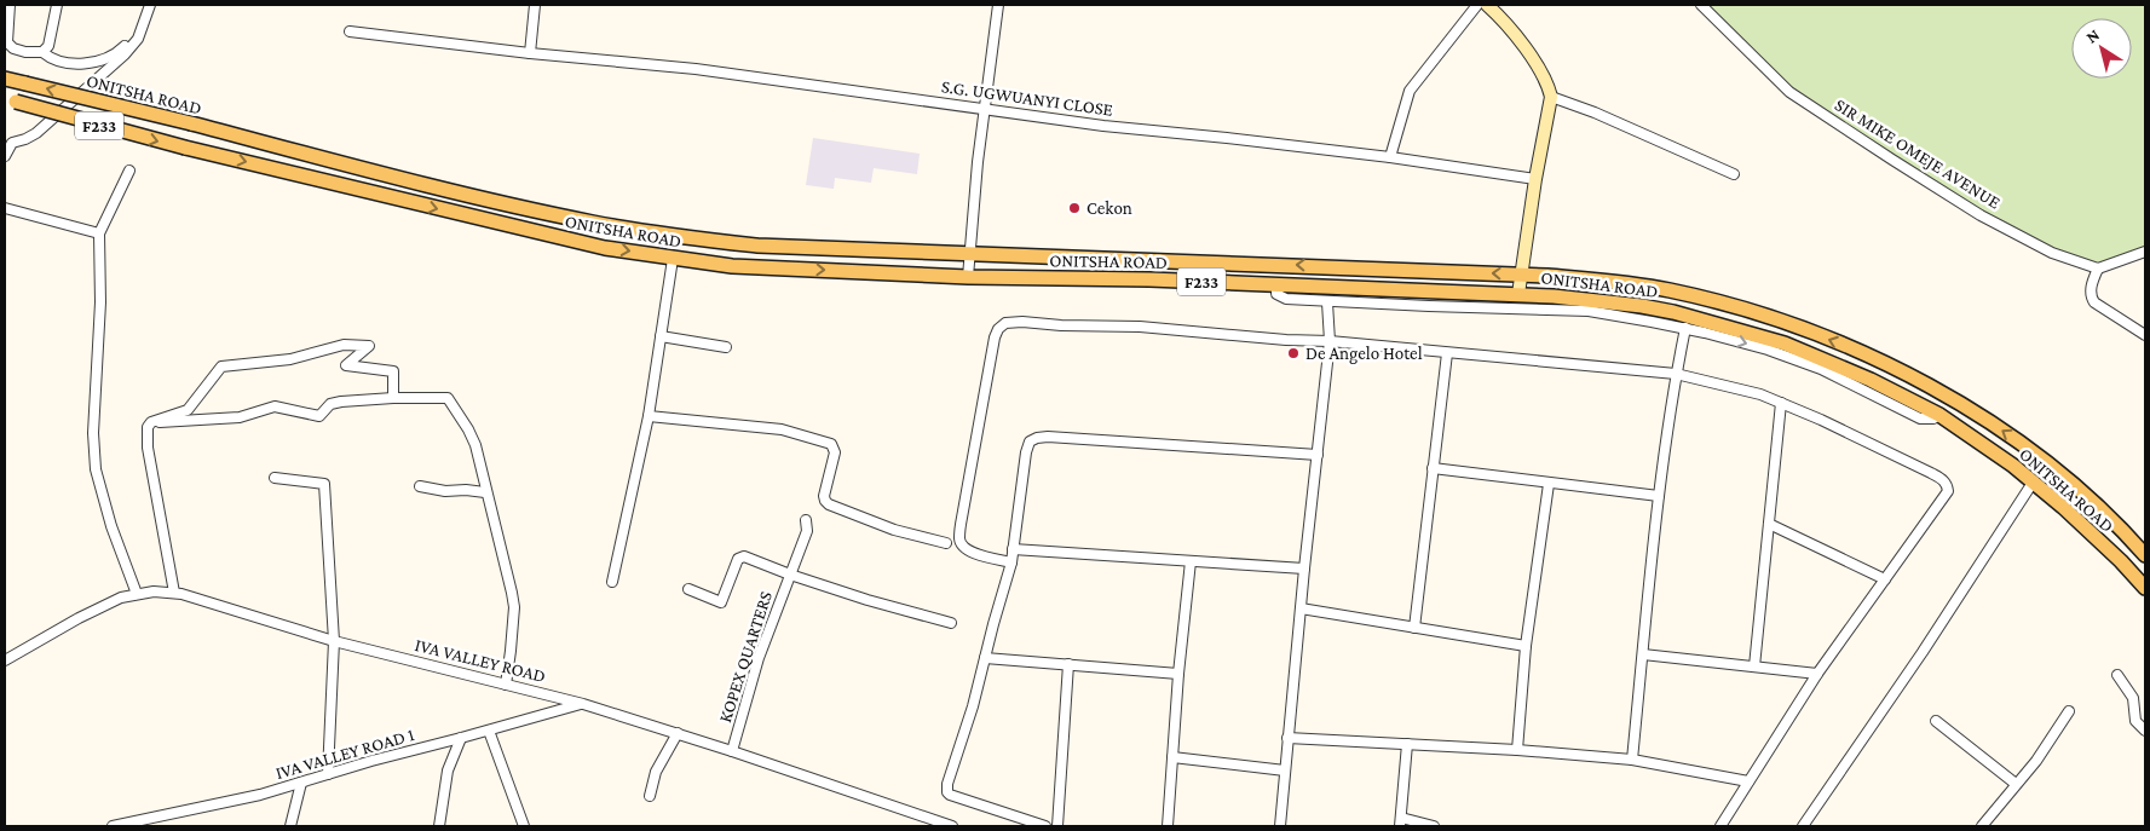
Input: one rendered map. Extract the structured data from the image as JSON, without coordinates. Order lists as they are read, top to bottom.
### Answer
{
  "streets": {
    "main road": ["ONITSHA ROAD", "F233"],
    "street": [
      "S.G. UGWUANYI CLOSE",
      "SIR MIKE OMEJE AVENUE",
      "KOPEX QUARTERS",
      "IVA VALLEY ROAD",
      "IVA VALLEY ROAD 1"
    ]
  },
  "crossings": [
    ["KOPEX QUARTERS", "IVA VALLEY ROAD"],
    ["IVA VALLEY ROAD", "IVA VALLEY ROAD 1"]
  ],
  "places": ["Cekon", "De Angelo Hotel"],
  "north": "top left"
}
